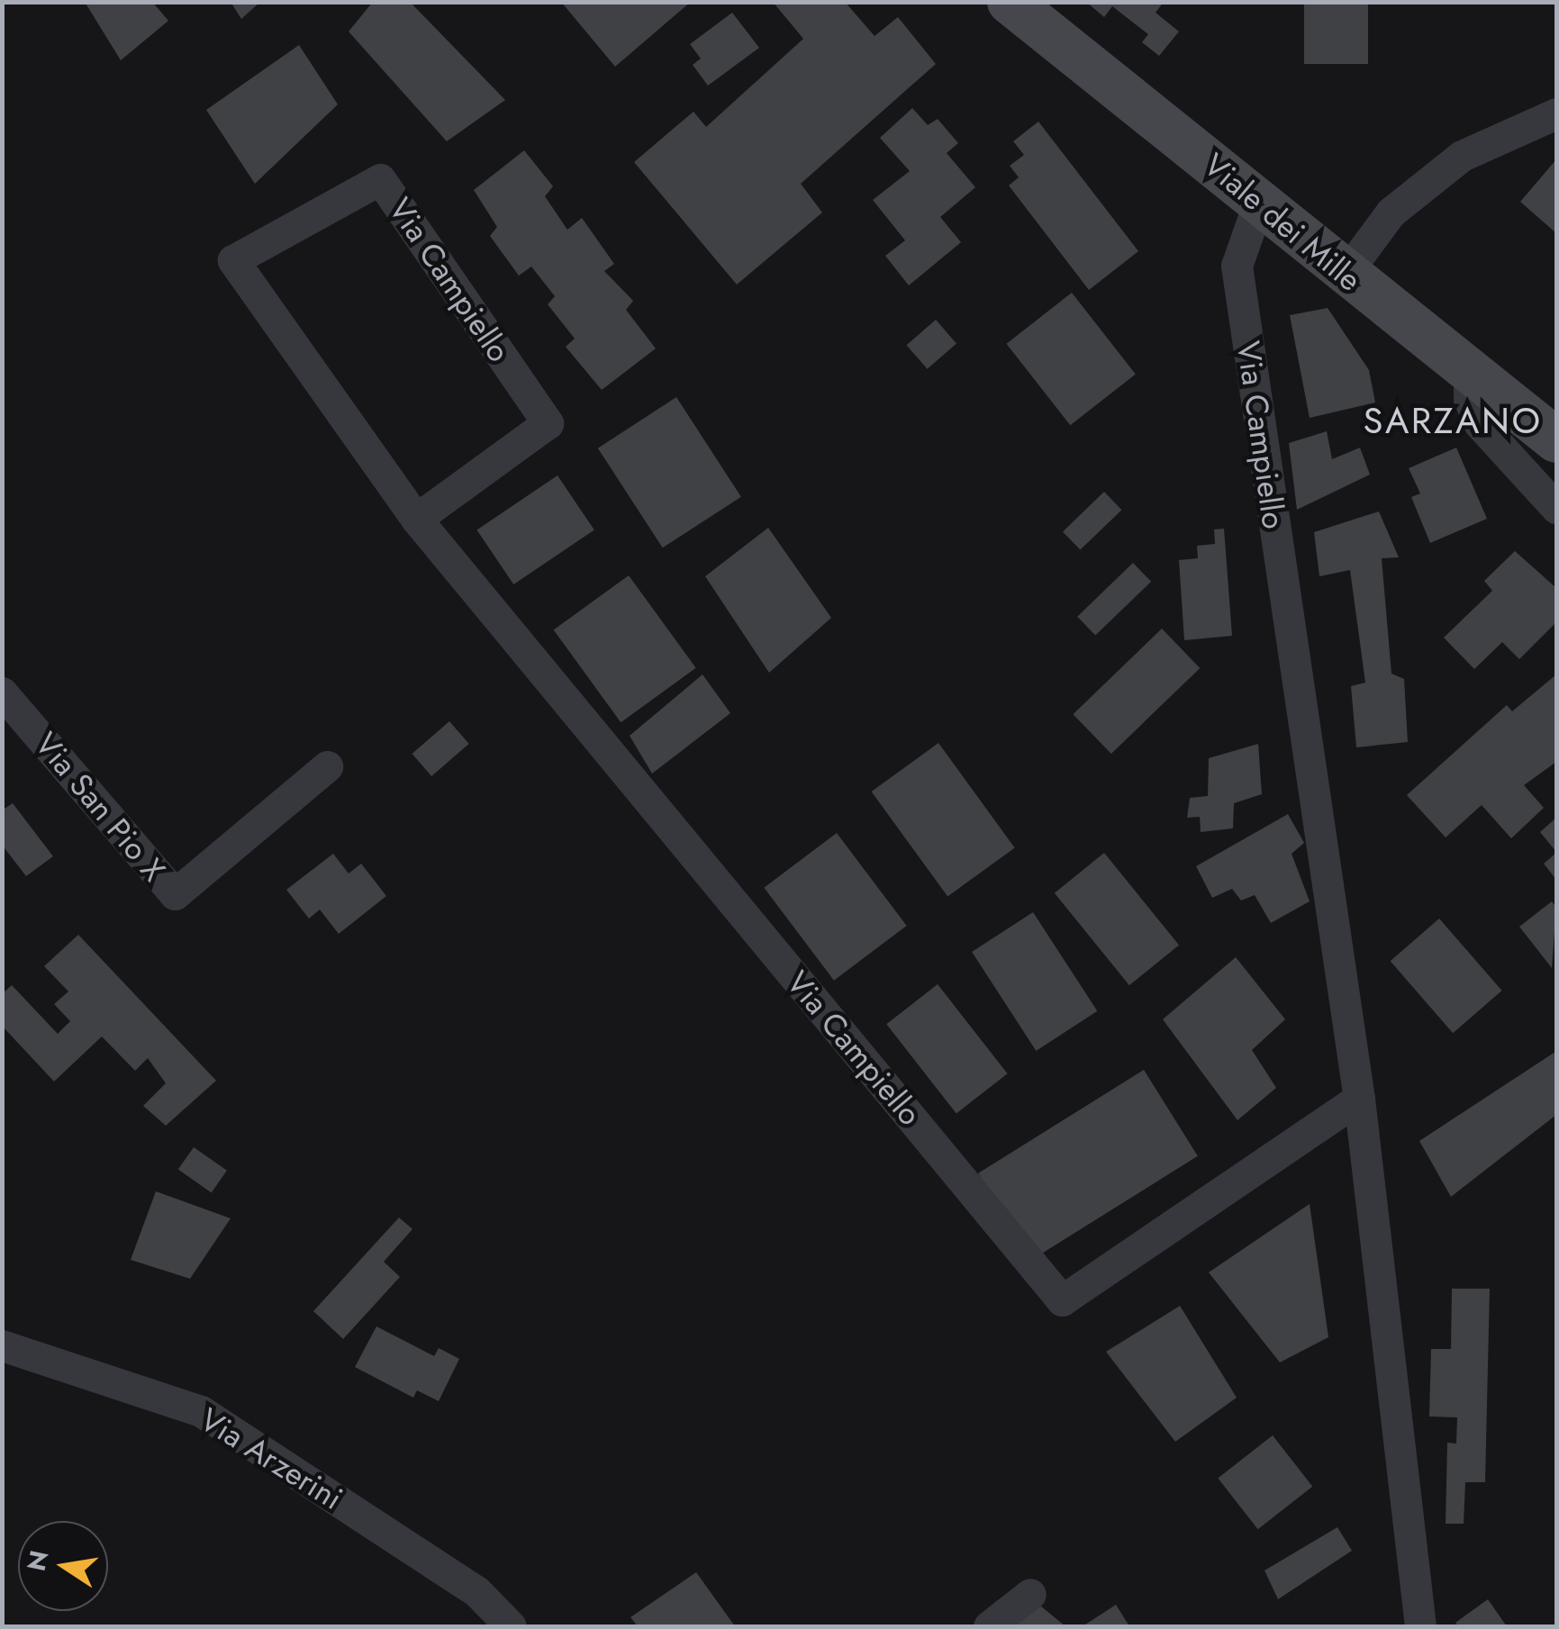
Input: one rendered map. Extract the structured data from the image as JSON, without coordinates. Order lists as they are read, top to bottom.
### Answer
{
  "streets": {
    "main road": ["Viale dei Mille"],
    "street": ["Via Campiello", "Via San Pio X", "Via Arzerini"]
  },
  "crossings": [
    ["Viale dei Mille", "Via Campiello"]
  ],
  "districts": ["SARZANO"],
  "north": "left"
}
